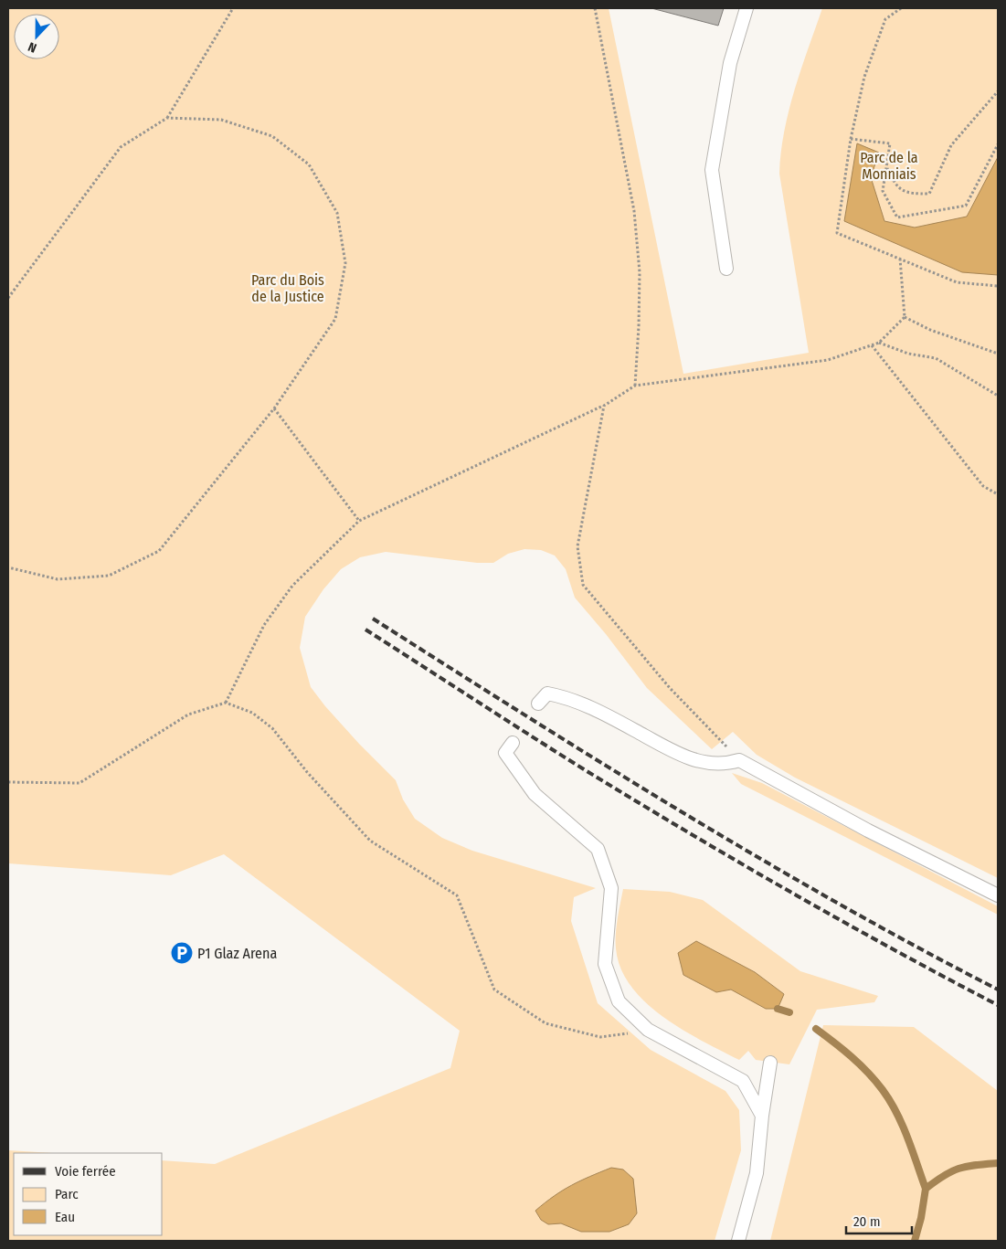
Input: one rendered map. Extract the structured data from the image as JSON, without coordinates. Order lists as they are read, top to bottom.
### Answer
{
  "parks": ["Parc de la Monniais", "Parc du Bois de la Justice"],
  "places": {
    "parking": ["P1 Glaz Arena"]
  },
  "legend": ["Voie ferrée", "Parc", "Eau"],
  "scale_bar": "20 m",
  "north": "bottom"
}
